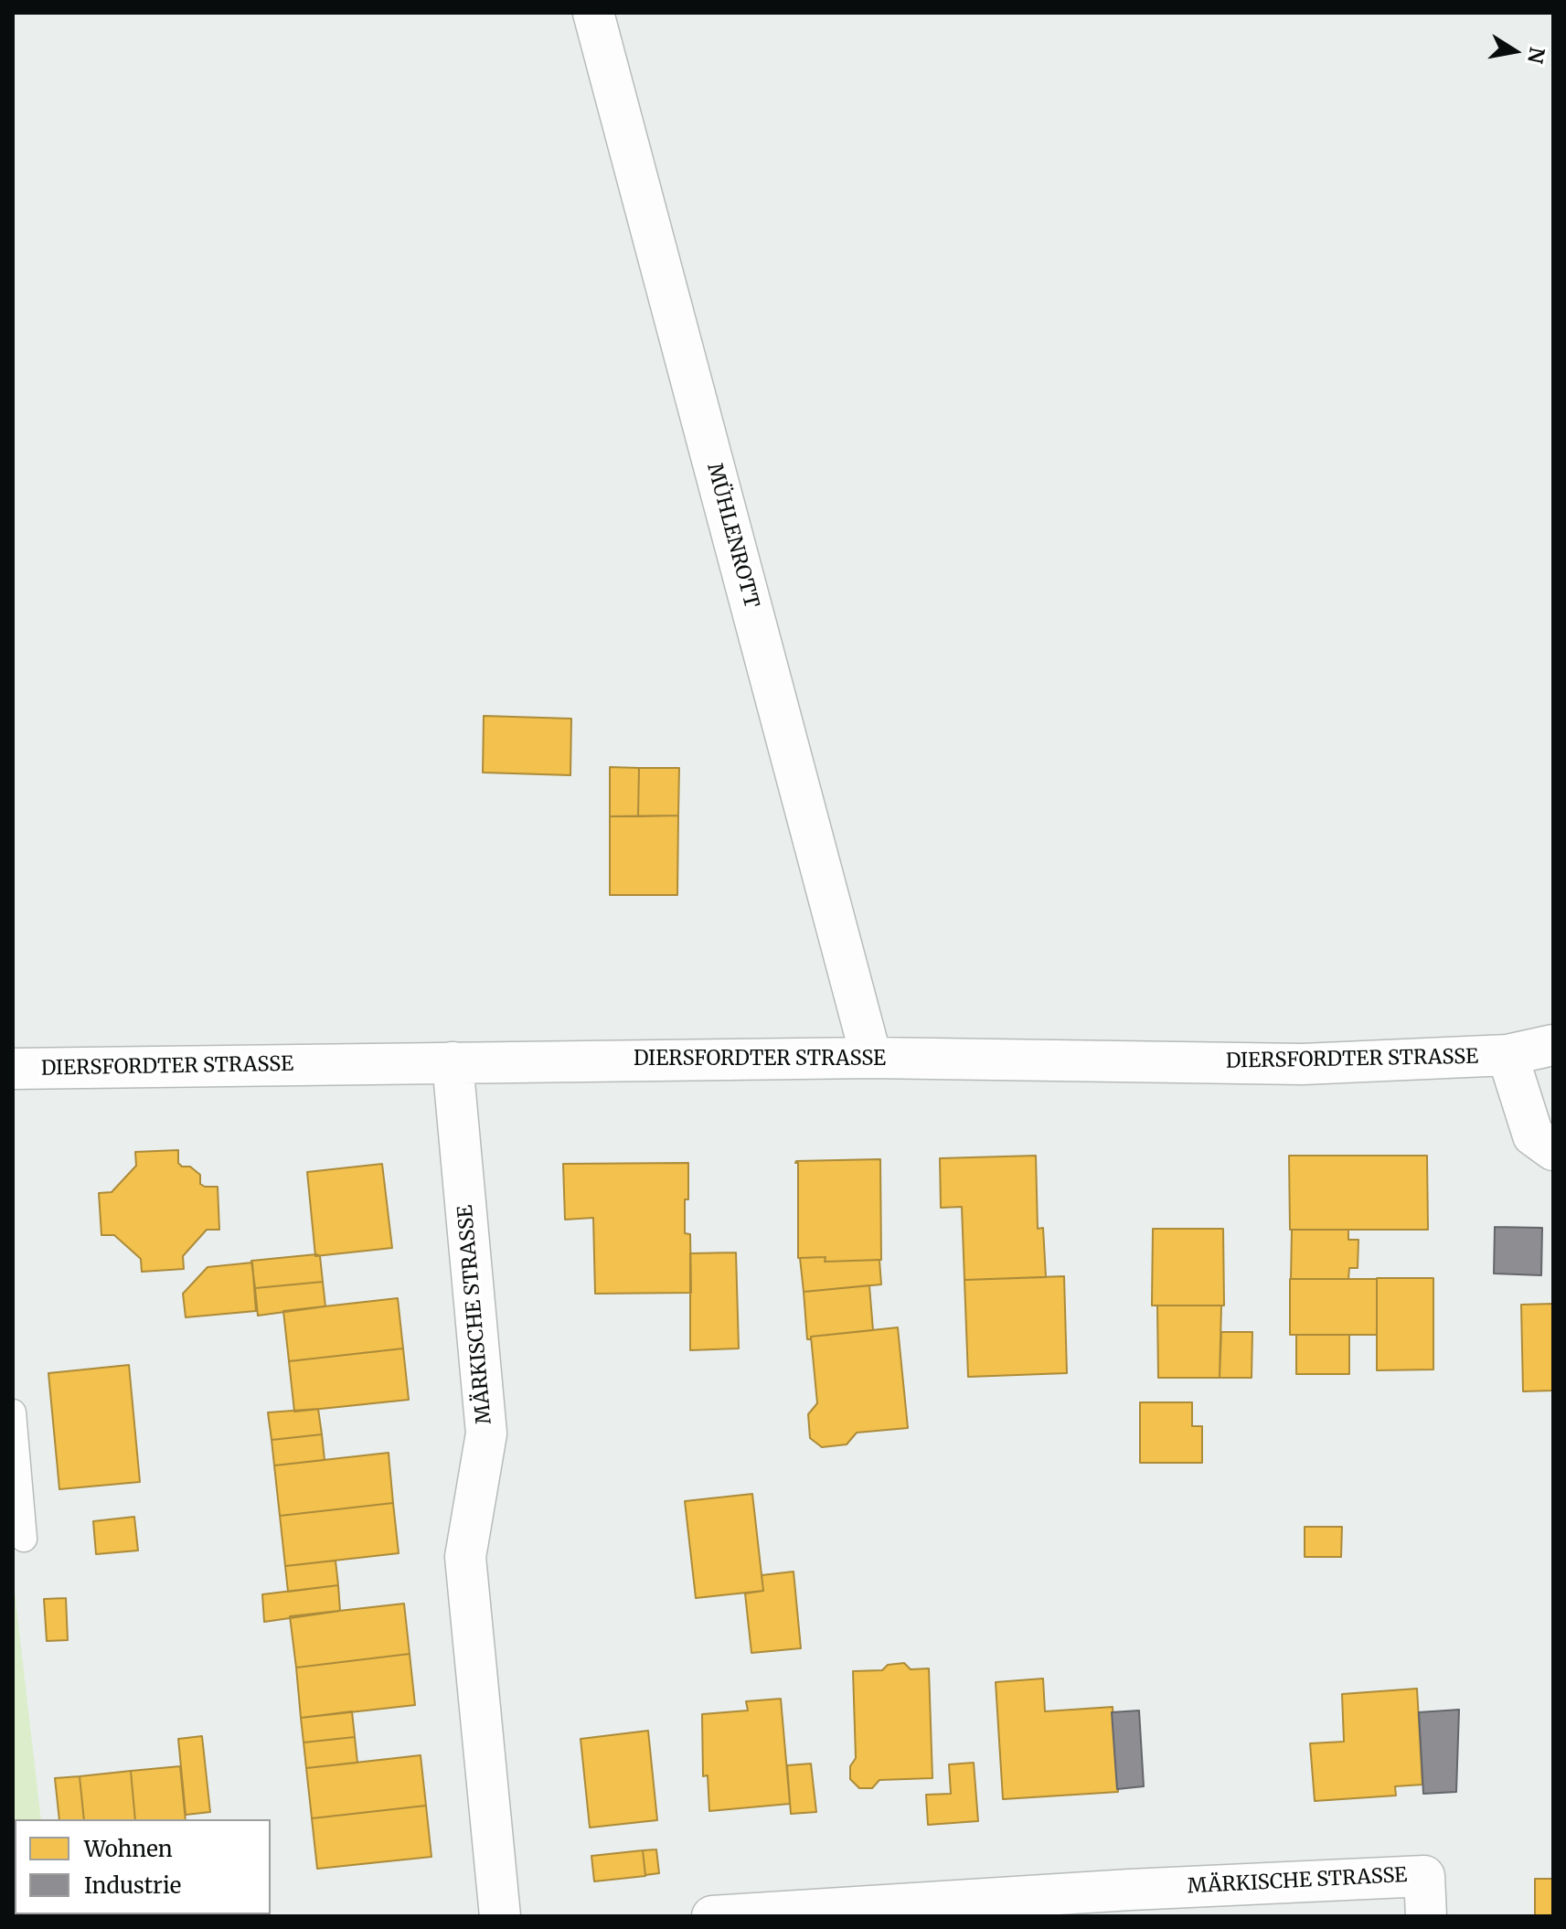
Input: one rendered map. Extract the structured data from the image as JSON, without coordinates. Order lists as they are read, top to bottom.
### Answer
{
  "streets": {
    "street": ["MÜHLENROTT", "DIERSFORDTER STRASSE", "MÄRKISCHE STRASSE"]
  },
  "crossings": [
    ["MÜHLENROTT", "DIERSFORDTER STRASSE"],
    ["DIERSFORDTER STRASSE", "MÄRKISCHE STRASSE"]
  ],
  "legend": ["Wohnen", "Industrie"],
  "north": "right"
}
